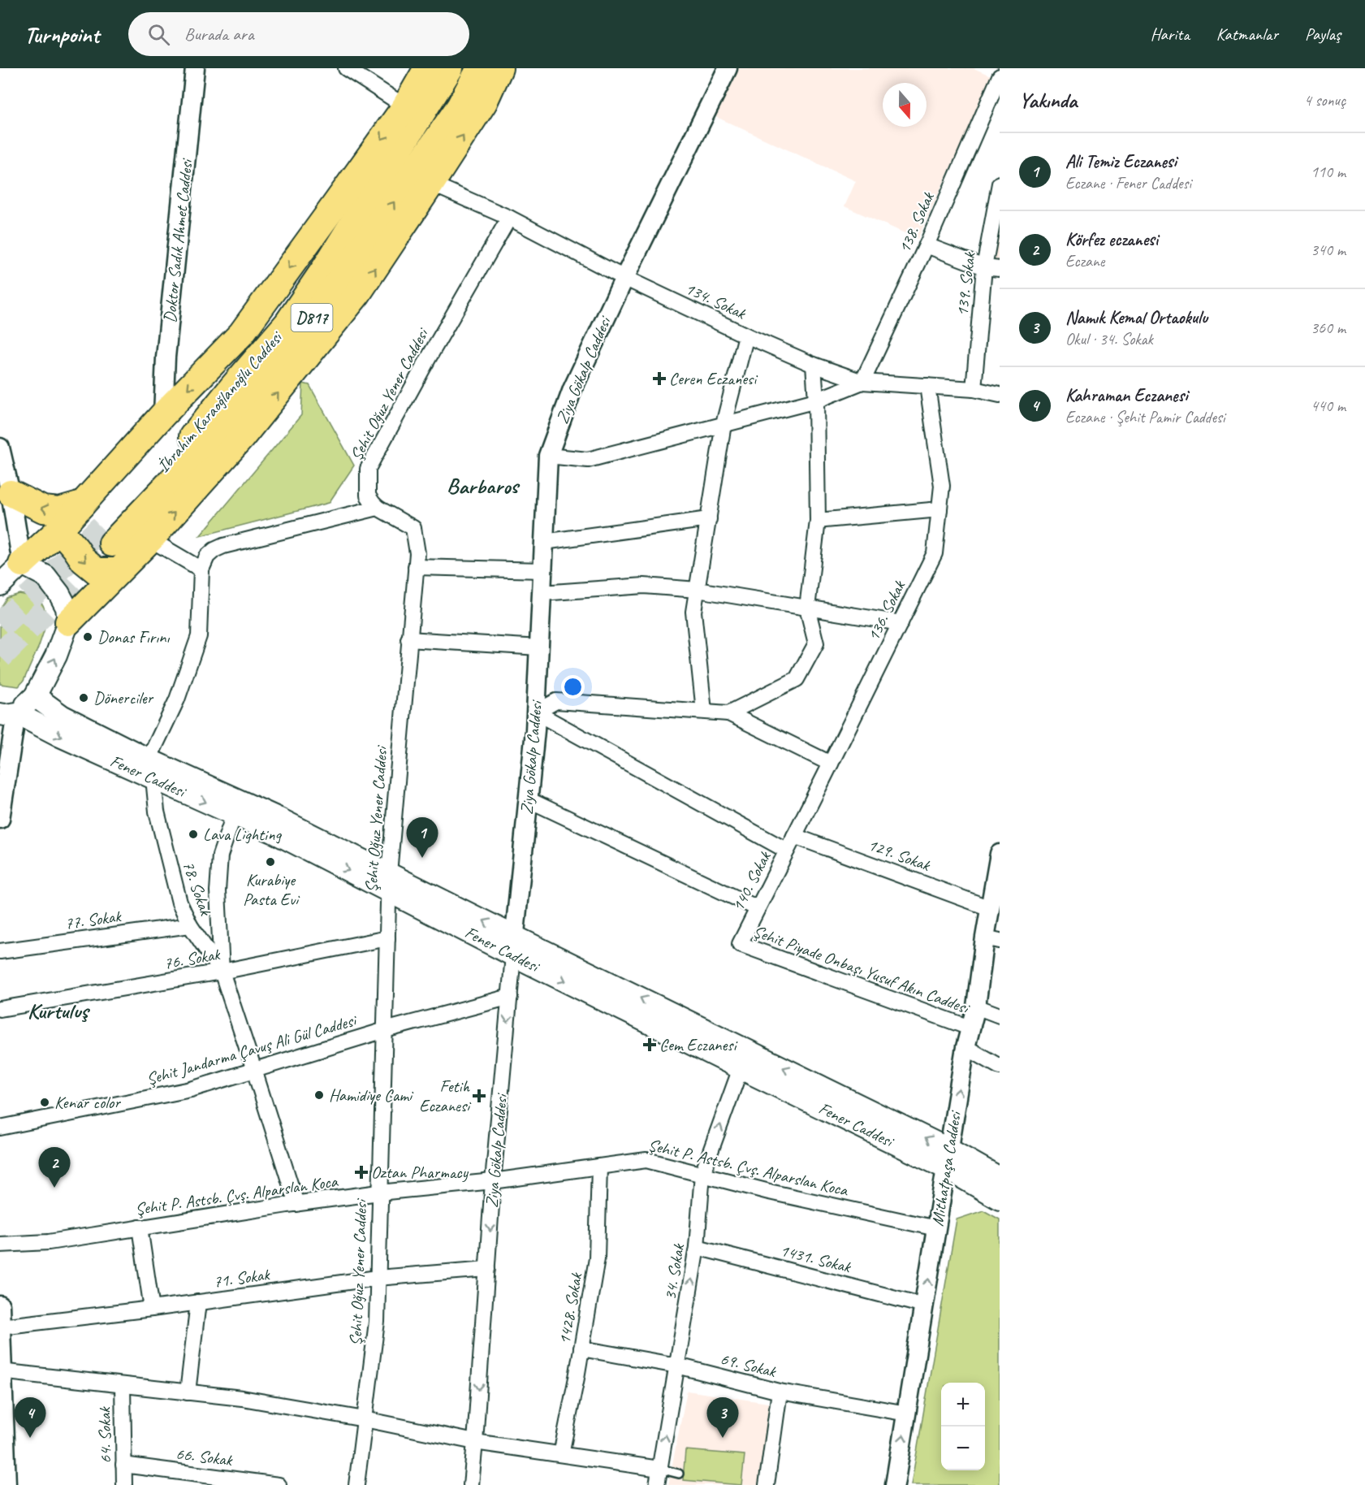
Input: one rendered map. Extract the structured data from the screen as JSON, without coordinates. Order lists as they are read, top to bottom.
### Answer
{
  "streets": {
    "highway": ["D817", "İbrahim Karaoğlanoğlu Caddesi"],
    "main road": ["Fener Caddesi"],
    "street": [
      "138. Sokak",
      "Doktor Sadık Ahmet Caddesi",
      "139. Sokak",
      "134. Sokak",
      "Ziya Gökalp Caddesi",
      "Şehit Oğuz Yener Caddesi",
      "136. Sokak",
      "129. Sokak",
      "140. Sokak",
      "78. Sokak",
      "77. Sokak",
      "76. Sokak",
      "Şehit Piyade Onbaşı Yusuf Akın Caddesi",
      "Şehit Jandarma Çavuş Ali Gül Caddesi",
      "Şehit P. Astsb. Çvş. Alparslan Koca",
      "Mithatpaşa Caddesi",
      "1431. Sokak",
      "34. Sokak",
      "71. Sokak",
      "1428. Sokak",
      "69. Sokak",
      "64. Sokak",
      "66. Sokak"
    ]
  },
  "crossings": [
    ["138. Sokak", "134. Sokak"],
    ["139. Sokak", "134. Sokak"],
    ["134. Sokak", "Ziya Gökalp Caddesi"],
    ["134. Sokak", "Şehit Oğuz Yener Caddesi"],
    ["134. Sokak", "136. Sokak"],
    ["Ziya Gökalp Caddesi", "Fener Caddesi"],
    ["Ziya Gökalp Caddesi", "Şehit Piyade Onbaşı Yusuf Akın Caddesi"],
    ["Ziya Gökalp Caddesi", "Şehit Jandarma Çavuş Ali Gül Caddesi"],
    ["Ziya Gökalp Caddesi", "Şehit P. Astsb. Çvş. Alparslan Koca"],
    ["Ziya Gökalp Caddesi", "71. Sokak"],
    ["Şehit Oğuz Yener Caddesi", "Fener Caddesi"],
    ["Şehit Oğuz Yener Caddesi", "76. Sokak"],
    ["Şehit Oğuz Yener Caddesi", "Şehit Jandarma Çavuş Ali Gül Caddesi"],
    ["Şehit Oğuz Yener Caddesi", "Şehit P. Astsb. Çvş. Alparslan Koca"],
    ["Şehit Oğuz Yener Caddesi", "71. Sokak"],
    ["136. Sokak", "129. Sokak"],
    ["136. Sokak", "140. Sokak"],
    ["Fener Caddesi", "78. Sokak"],
    ["Fener Caddesi", "Mithatpaşa Caddesi"],
    ["Fener Caddesi", "34. Sokak"],
    ["129. Sokak", "140. Sokak"],
    ["129. Sokak", "Mithatpaşa Caddesi"],
    ["140. Sokak", "Şehit Piyade Onbaşı Yusuf Akın Caddesi"],
    ["78. Sokak", "77. Sokak"],
    ["78. Sokak", "76. Sokak"],
    ["Şehit Piyade Onbaşı Yusuf Akın Caddesi", "Mithatpaşa Caddesi"],
    ["Şehit P. Astsb. Çvş. Alparslan Koca", "Mithatpaşa Caddesi"],
    ["Şehit P. Astsb. Çvş. Alparslan Koca", "34. Sokak"],
    ["Şehit P. Astsb. Çvş. Alparslan Koca", "1428. Sokak"],
    ["Mithatpaşa Caddesi", "1431. Sokak"],
    ["Mithatpaşa Caddesi", "69. Sokak"],
    ["1431. Sokak", "34. Sokak"],
    ["34. Sokak", "69. Sokak"],
    ["1428. Sokak", "69. Sokak"],
    ["64. Sokak", "66. Sokak"]
  ],
  "one_way": ["Mithatpaşa Caddesi", "34. Sokak"],
  "districts": ["Barbaros", "Kurtuluş"],
  "places": {
    "health": [
      "Ceren Eczanesi",
      "Cem Eczanesi",
      "Fetih Eczanesi",
      "Oztan Pharmacy"
    ],
    "other": [
      "Donas Fırını",
      "Dönerciler",
      "Lava Lighting",
      "Kurabiye Pasta Evi",
      "Hamidiye Cami",
      "Kenar color"
    ]
  },
  "north": "bottom",
  "page": {
    "header": "Turnpoint",
    "search": "Burada ara",
    "nav": ["Harita", "Katmanlar", "Paylaş"],
    "heading": ["Yakında", "4 sonuç"],
    "list": [
      {
        "mark": "1",
        "name": "Ali Temiz Eczanesi",
        "note": "Eczane · Fener Caddesi",
        "value": "110 m"
      },
      {
        "mark": "2",
        "name": "Körfez eczanesi",
        "note": "Eczane",
        "value": "340 m"
      },
      {
        "mark": "3",
        "name": "Namık Kemal Ortaokulu",
        "note": "Okul · 34. Sokak",
        "value": "360 m"
      },
      {
        "mark": "4",
        "name": "Kahraman Eczanesi",
        "note": "Eczane · Şehit Pamir Caddesi",
        "value": "440 m"
      }
    ],
    "pins": [
      "1",
      "2",
      "3",
      "4"
    ],
    "map_buttons": ["+", "−"]
  }
}
